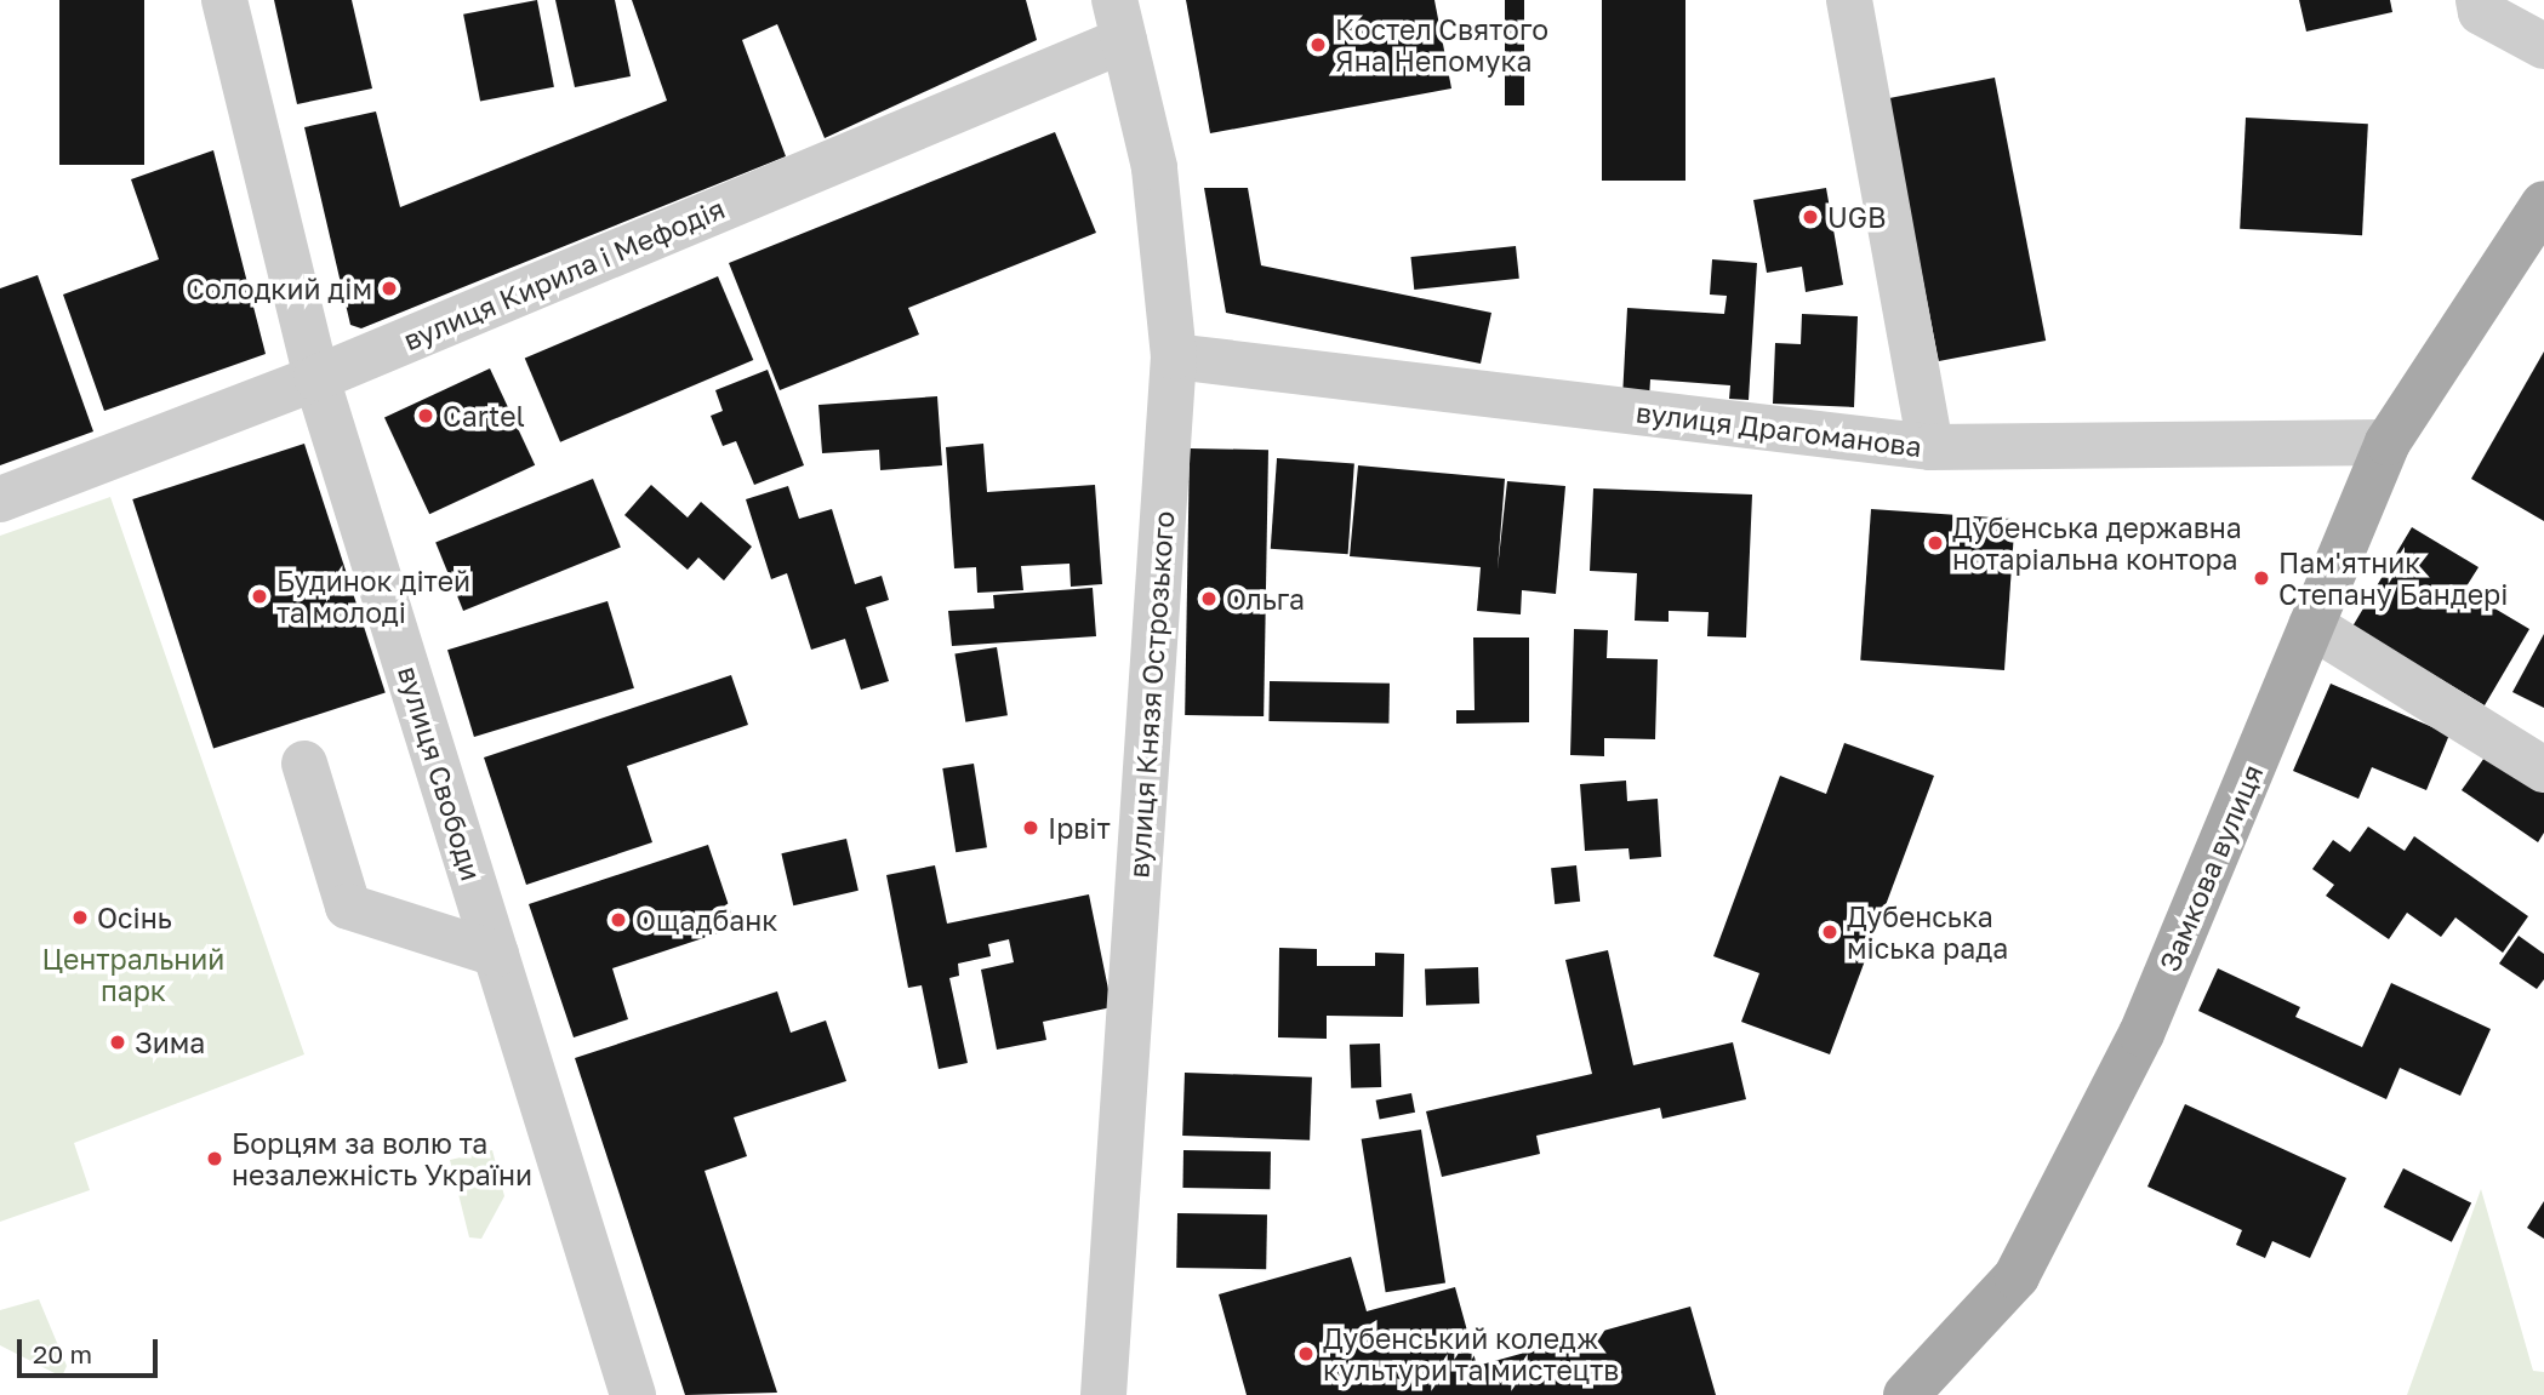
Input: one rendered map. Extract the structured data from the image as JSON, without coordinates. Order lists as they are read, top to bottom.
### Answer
{
  "streets": {
    "main road": ["Замкова вулиця"],
    "street": [
      "вулиця Кирила і Мефодія",
      "вулиця Драгоманова",
      "вулиця Князя Острозького",
      "вулиця Свободи"
    ]
  },
  "crossings": [
    ["вулиця Кирила і Мефодія", "вулиця Князя Острозького"],
    ["вулиця Кирила і Мефодія", "вулиця Свободи"],
    ["вулиця Драгоманова", "вулиця Князя Острозького"],
    ["вулиця Драгоманова", "Замкова вулиця"]
  ],
  "parks": ["Центральний парк"],
  "places": [
    "Костел Святого Яна Непомука",
    "UGB",
    "Солодкий дім",
    "Cartel",
    "Дубенська державна нотаріальна контора",
    "Пам'ятник Степану Бандері",
    "Будинок дітей та молоді",
    "Ольга",
    "Ірвіт",
    "Осінь",
    "Ощадбанк",
    "Дубенська міська рада",
    "Зима",
    "Борцям за волю та незалежність України",
    "Дубенський коледж культури та мистецтв"
  ],
  "scale_bar": "20 m"
}
